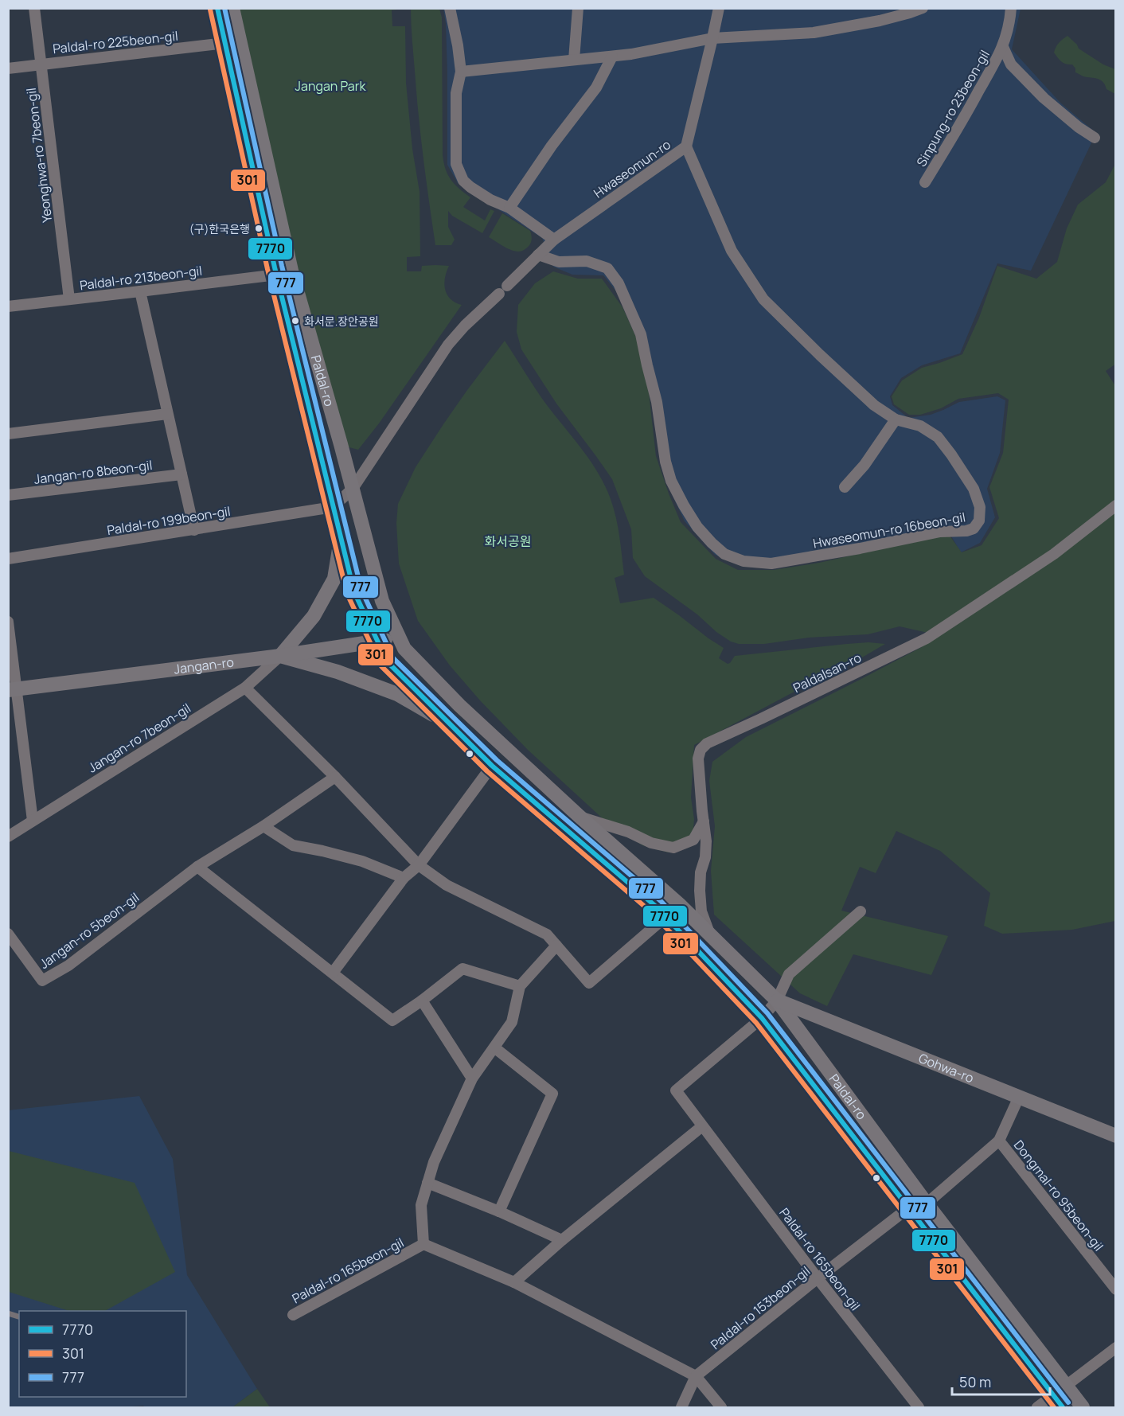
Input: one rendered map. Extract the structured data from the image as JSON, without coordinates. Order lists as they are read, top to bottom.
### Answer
{
  "streets": {
    "main road": ["Paldal-ro", "Jangan-ro", "Gohwa-ro"],
    "street": [
      "Paldal-ro 225beon-gil",
      "Sinpung-ro 23beon-gil",
      "Yeonghwa-ro 7beon-gil",
      "Hwaseomun-ro",
      "Paldal-ro 213beon-gil",
      "Jangan-ro 8beon-gil",
      "Paldal-ro 199beon-gil",
      "Hwaseomun-ro 16beon-gil",
      "Paldalsan-ro",
      "Jangan-ro 7beon-gil",
      "Jangan-ro 5beon-gil",
      "Dongmal-ro 95beon-gil",
      "Paldal-ro 165beon-gil",
      "Paldal-ro 153beon-gil"
    ]
  },
  "crossings": [
    ["Paldal-ro 225beon-gil", "Yeonghwa-ro 7beon-gil"],
    ["Paldal-ro 225beon-gil", "Paldal-ro"],
    ["Yeonghwa-ro 7beon-gil", "Paldal-ro 213beon-gil"],
    ["Hwaseomun-ro", "Paldal-ro"],
    ["Hwaseomun-ro", "Paldal-ro 199beon-gil"],
    ["Hwaseomun-ro", "Hwaseomun-ro 16beon-gil"],
    ["Paldal-ro 213beon-gil", "Paldal-ro"],
    ["Paldal-ro", "Paldal-ro 199beon-gil"],
    ["Paldal-ro", "Jangan-ro"],
    ["Paldal-ro", "Paldalsan-ro"],
    ["Paldal-ro", "Gohwa-ro"],
    ["Paldal-ro", "Paldal-ro 165beon-gil"],
    ["Paldal-ro", "Paldal-ro 153beon-gil"],
    ["Jangan-ro", "Jangan-ro 7beon-gil"],
    ["Gohwa-ro", "Paldal-ro 165beon-gil"],
    ["Paldal-ro 165beon-gil", "Paldal-ro 153beon-gil"]
  ],
  "parks": ["Jangan Park", "화서공원"],
  "places": ["(구)한국은행", "화서문.장안공원"],
  "lines": ["transit line 7770", "transit line 777", "transit line 301"],
  "legend": ["7770", "301", "777"],
  "scale_bar": "50 m"
}
